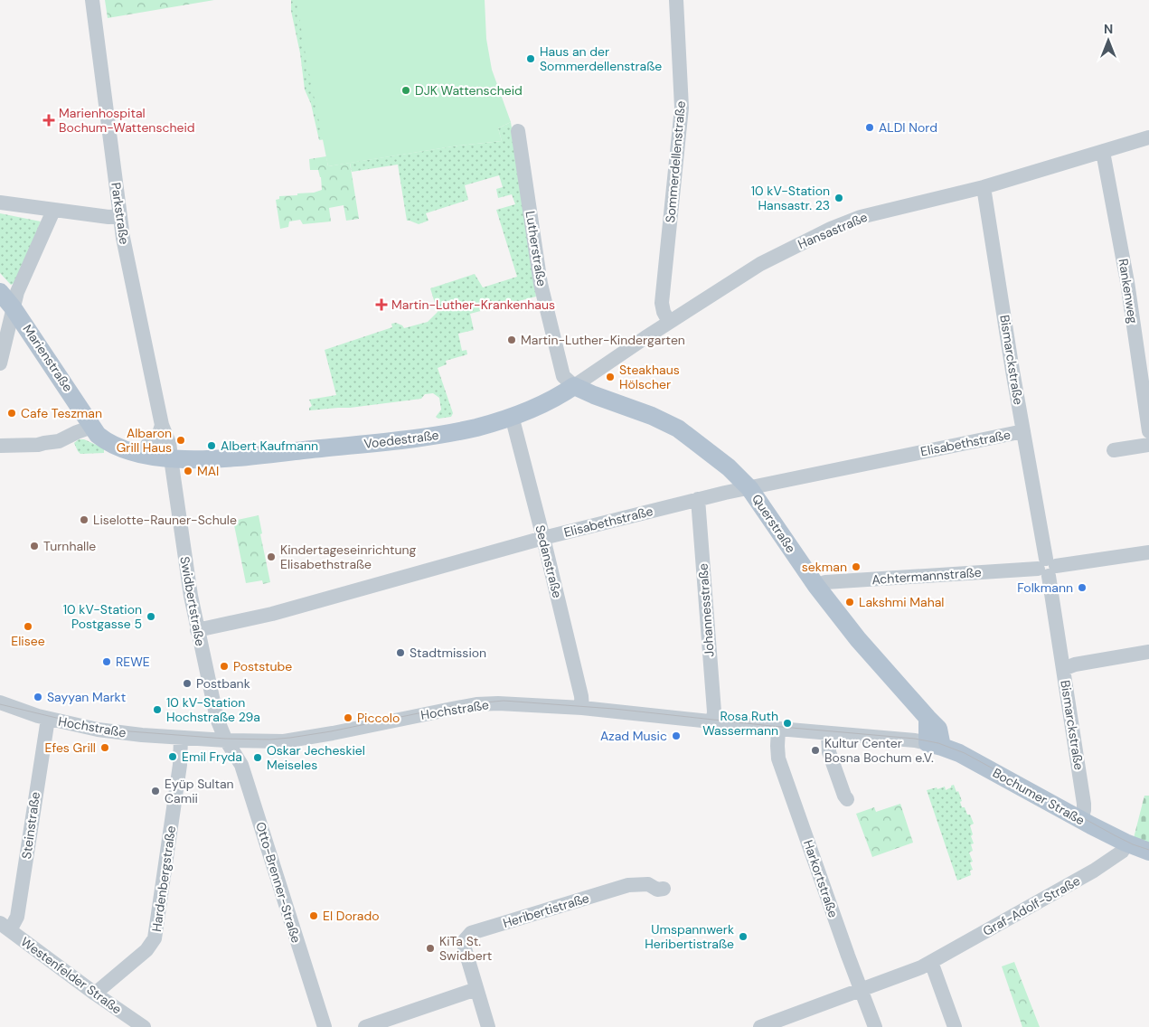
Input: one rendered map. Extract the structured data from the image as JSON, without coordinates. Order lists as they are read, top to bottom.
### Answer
{
  "streets": {
    "main road": [
      "Marienstraße",
      "Voedestraße",
      "Querstraße",
      "Bochumer Straße"
    ],
    "street": [
      "Sommerdellenstraße",
      "Parkstraße",
      "Hansastraße",
      "Lutherstraße",
      "Rankenweg",
      "Bismarckstraße",
      "Elisabethstraße",
      "Sedanstraße",
      "Achtermannstraße",
      "Swidbertstraße",
      "Johannesstraße",
      "Hochstraße",
      "Steinstraße",
      "Hardenbergstraße",
      "Harkortstraße",
      "Otto-Brenner-Straße",
      "Graf-Adolf-Straße",
      "Heribertistraße",
      "Westenfelder Straße"
    ]
  },
  "crossings": [
    ["Sommerdellenstraße", "Hansastraße"],
    ["Parkstraße", "Voedestraße"],
    ["Parkstraße", "Swidbertstraße"],
    ["Hansastraße", "Lutherstraße"],
    ["Hansastraße", "Rankenweg"],
    ["Hansastraße", "Bismarckstraße"],
    ["Hansastraße", "Voedestraße"],
    ["Hansastraße", "Querstraße"],
    ["Lutherstraße", "Voedestraße"],
    ["Lutherstraße", "Querstraße"],
    ["Marienstraße", "Voedestraße"],
    ["Bismarckstraße", "Elisabethstraße"],
    ["Bismarckstraße", "Achtermannstraße"],
    ["Bismarckstraße", "Bochumer Straße"],
    ["Voedestraße", "Querstraße"],
    ["Voedestraße", "Sedanstraße"],
    ["Voedestraße", "Swidbertstraße"],
    ["Elisabethstraße", "Querstraße"],
    ["Elisabethstraße", "Sedanstraße"],
    ["Elisabethstraße", "Swidbertstraße"],
    ["Elisabethstraße", "Johannesstraße"],
    ["Querstraße", "Achtermannstraße"],
    ["Querstraße", "Hochstraße"],
    ["Querstraße", "Bochumer Straße"],
    ["Sedanstraße", "Hochstraße"],
    ["Swidbertstraße", "Hochstraße"],
    ["Swidbertstraße", "Otto-Brenner-Straße"],
    ["Johannesstraße", "Hochstraße"],
    ["Hochstraße", "Bochumer Straße"],
    ["Hochstraße", "Steinstraße"],
    ["Hochstraße", "Hardenbergstraße"],
    ["Hochstraße", "Harkortstraße"],
    ["Hochstraße", "Otto-Brenner-Straße"],
    ["Bochumer Straße", "Graf-Adolf-Straße"],
    ["Steinstraße", "Westenfelder Straße"],
    ["Hardenbergstraße", "Westenfelder Straße"],
    ["Harkortstraße", "Graf-Adolf-Straße"]
  ],
  "places": {
    "other": [
      "Haus an der Sommerdellenstraße",
      "DJK Wattenscheid",
      "ALDI Nord",
      "10 kV-Station Hansastr. 23",
      "Martin-Luther-Kindergarten",
      "Steakhaus Hölscher",
      "Cafe Teszman",
      "Albaron Grill Haus",
      "Albert Kaufmann",
      "MAI",
      "Liselotte-Rauner-Schule",
      "Turnhalle",
      "Kindertageseinrichtung Elisabethstraße",
      "sekman",
      "Folkmann",
      "Lakshmi Mahal",
      "10 kV-Station Postgasse 5",
      "Elisee",
      "Stadtmission",
      "REWE",
      "Poststube",
      "Postbank",
      "Sayyan Markt",
      "10 kV-Station Hochstraße 29a",
      "Piccolo",
      "Rosa Ruth Wassermann",
      "Azad Music",
      "Efes Grill",
      "Kultur Center Bosna Bochum e.V.",
      "Emil Fryda",
      "Oskar Jecheskiel Meiseles",
      "Eyüp Sultan Camii",
      "El Dorado",
      "Umspannwerk Heribertistraße",
      "KiTa St. Swidbert"
    ],
    "health": ["Marienhospital Bochum-Wattenscheid", "Martin-Luther-Krankenhaus"]
  },
  "north": "top"
}
